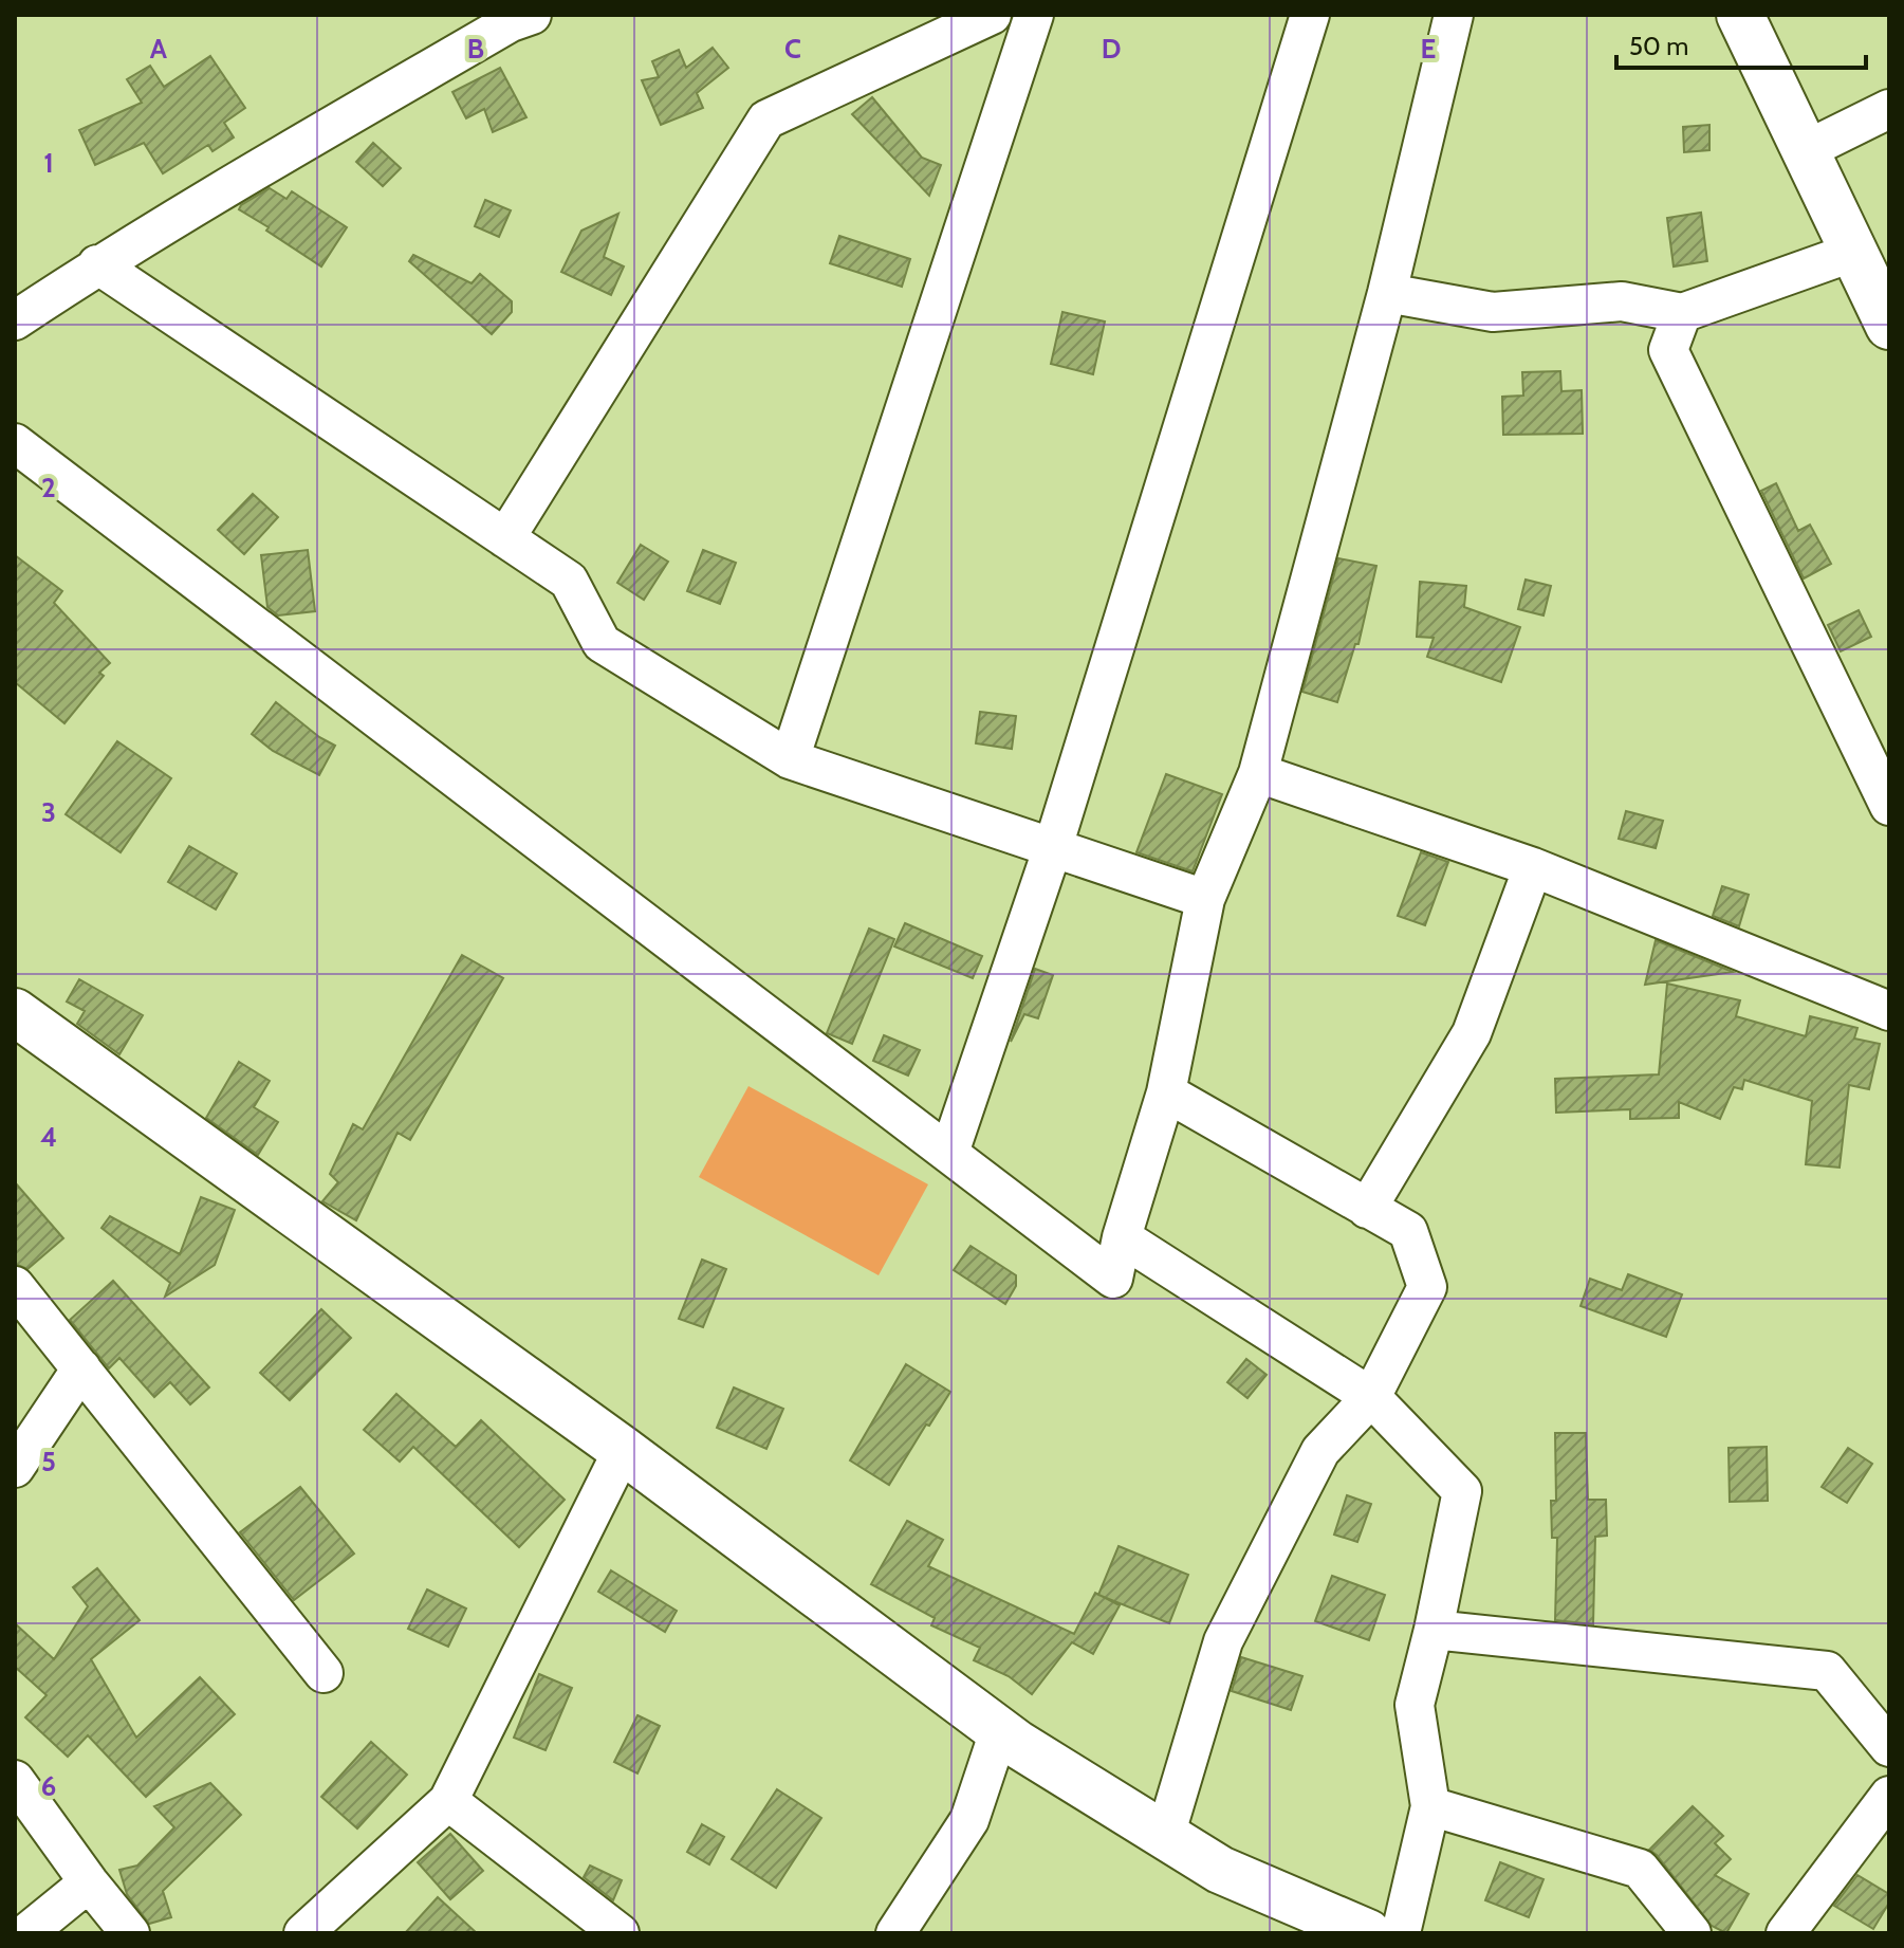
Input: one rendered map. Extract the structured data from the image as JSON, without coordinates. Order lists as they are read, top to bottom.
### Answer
{
  "scale_bar": "50 m",
  "grid": {
    "columns": [
      "A",
      "B",
      "C",
      "D",
      "E"
    ],
    "rows": [
      "1",
      "2",
      "3",
      "4",
      "5",
      "6"
    ]
  }
}
